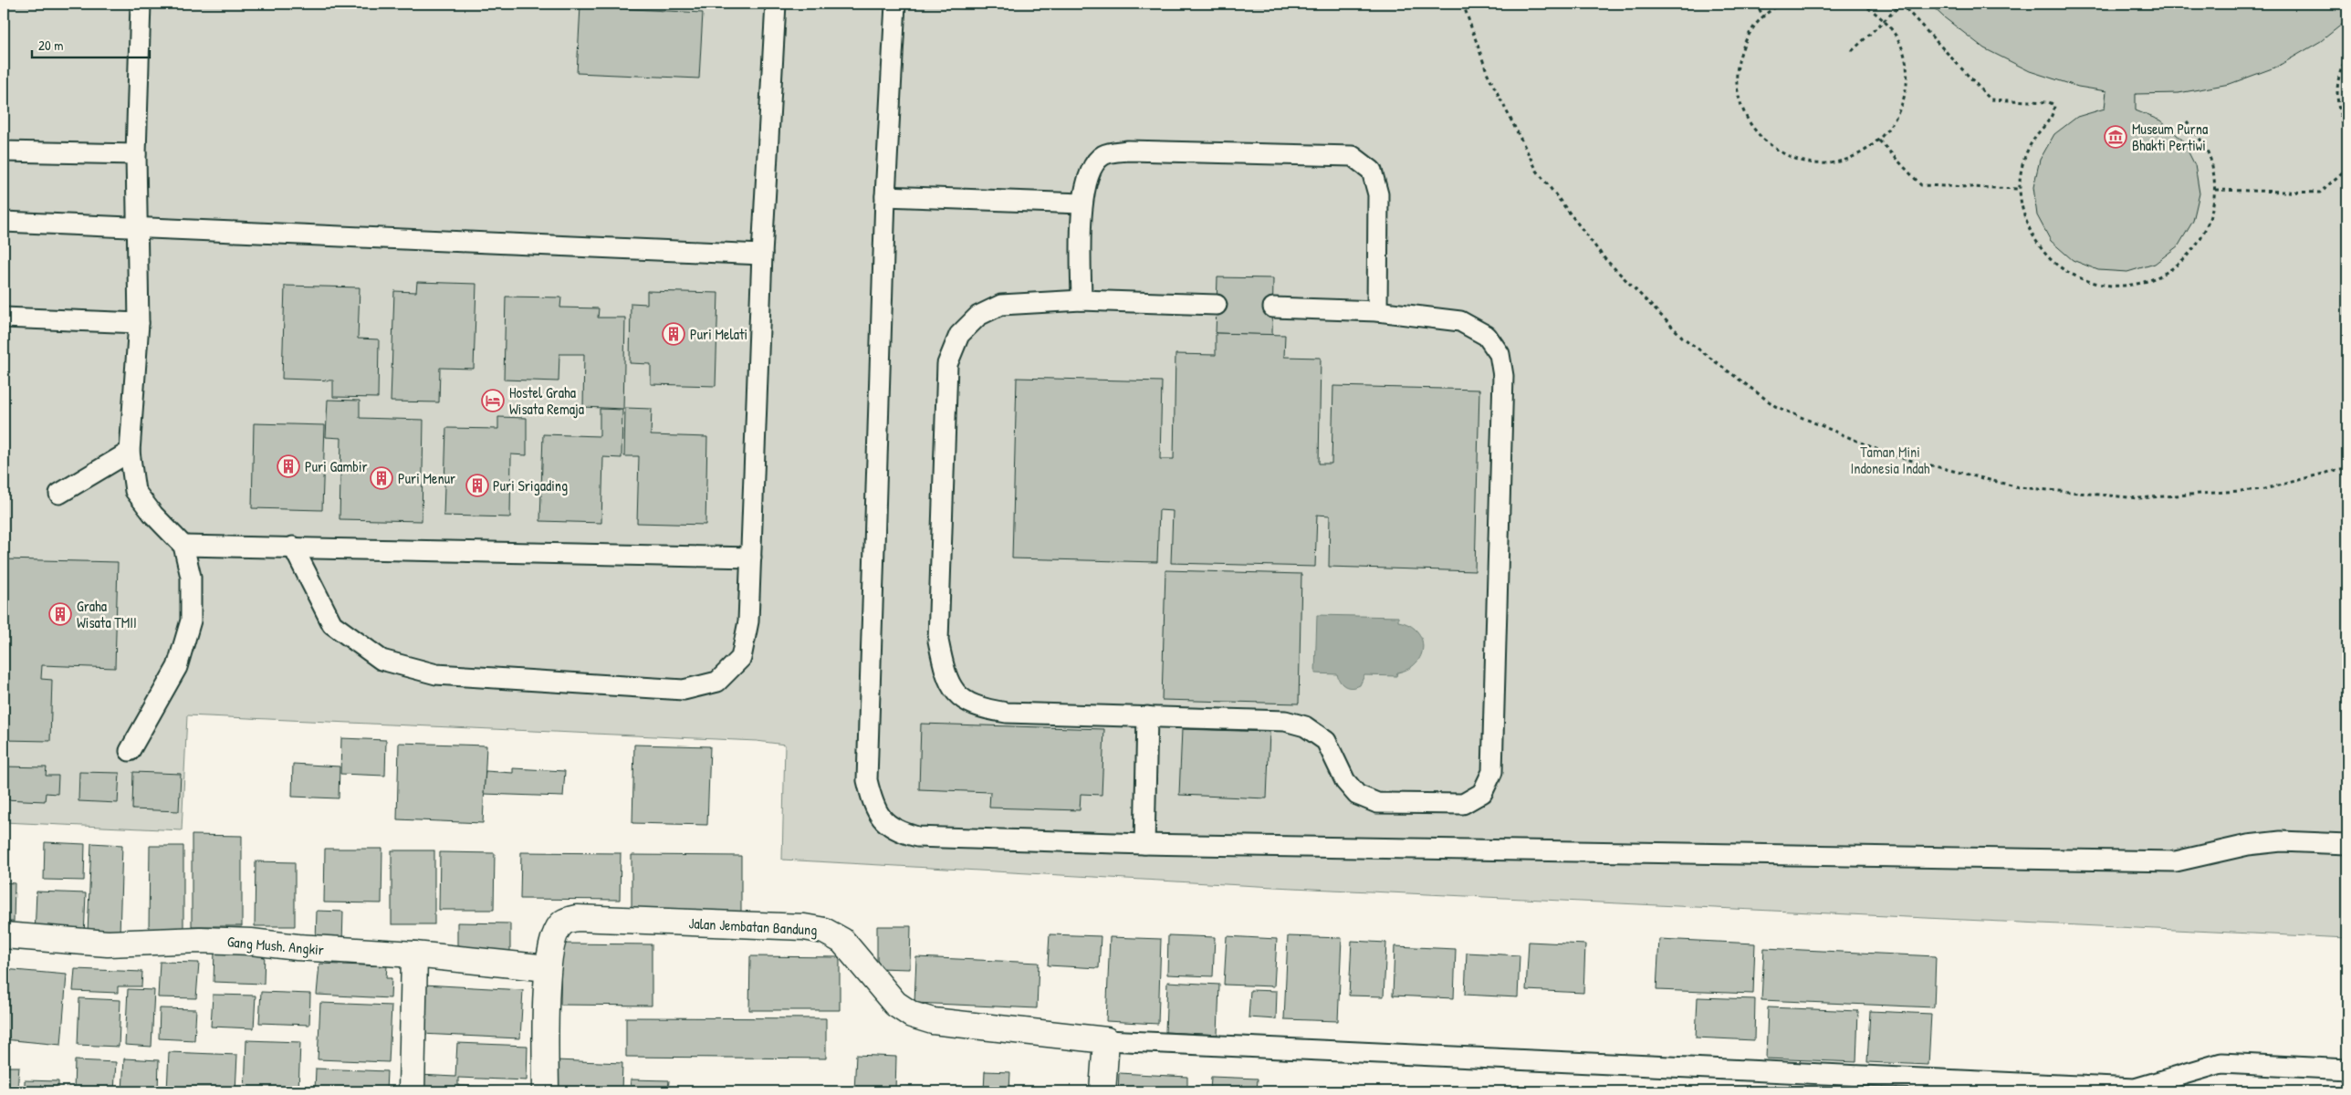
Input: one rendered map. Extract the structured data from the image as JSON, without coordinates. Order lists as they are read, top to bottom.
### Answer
{
  "streets": {
    "street": ["Jalan Jembatan Bandung", "Gang Mush. Angkir"]
  },
  "crossings": [
    ["Jalan Jembatan Bandung", "Gang Mush. Angkir"]
  ],
  "parks": ["Taman Mini Indonesia Indah"],
  "places": {
    "museum": ["Museum Purna Bhakti Pertiwi"],
    "building": [
      "Puri Melati",
      "Puri Gambir",
      "Puri Menur",
      "Puri Srigading",
      "Graha Wisata TMII"
    ],
    "hotel": ["Hostel Graha Wisata Remaja"]
  },
  "scale_bar": "20 m"
}
